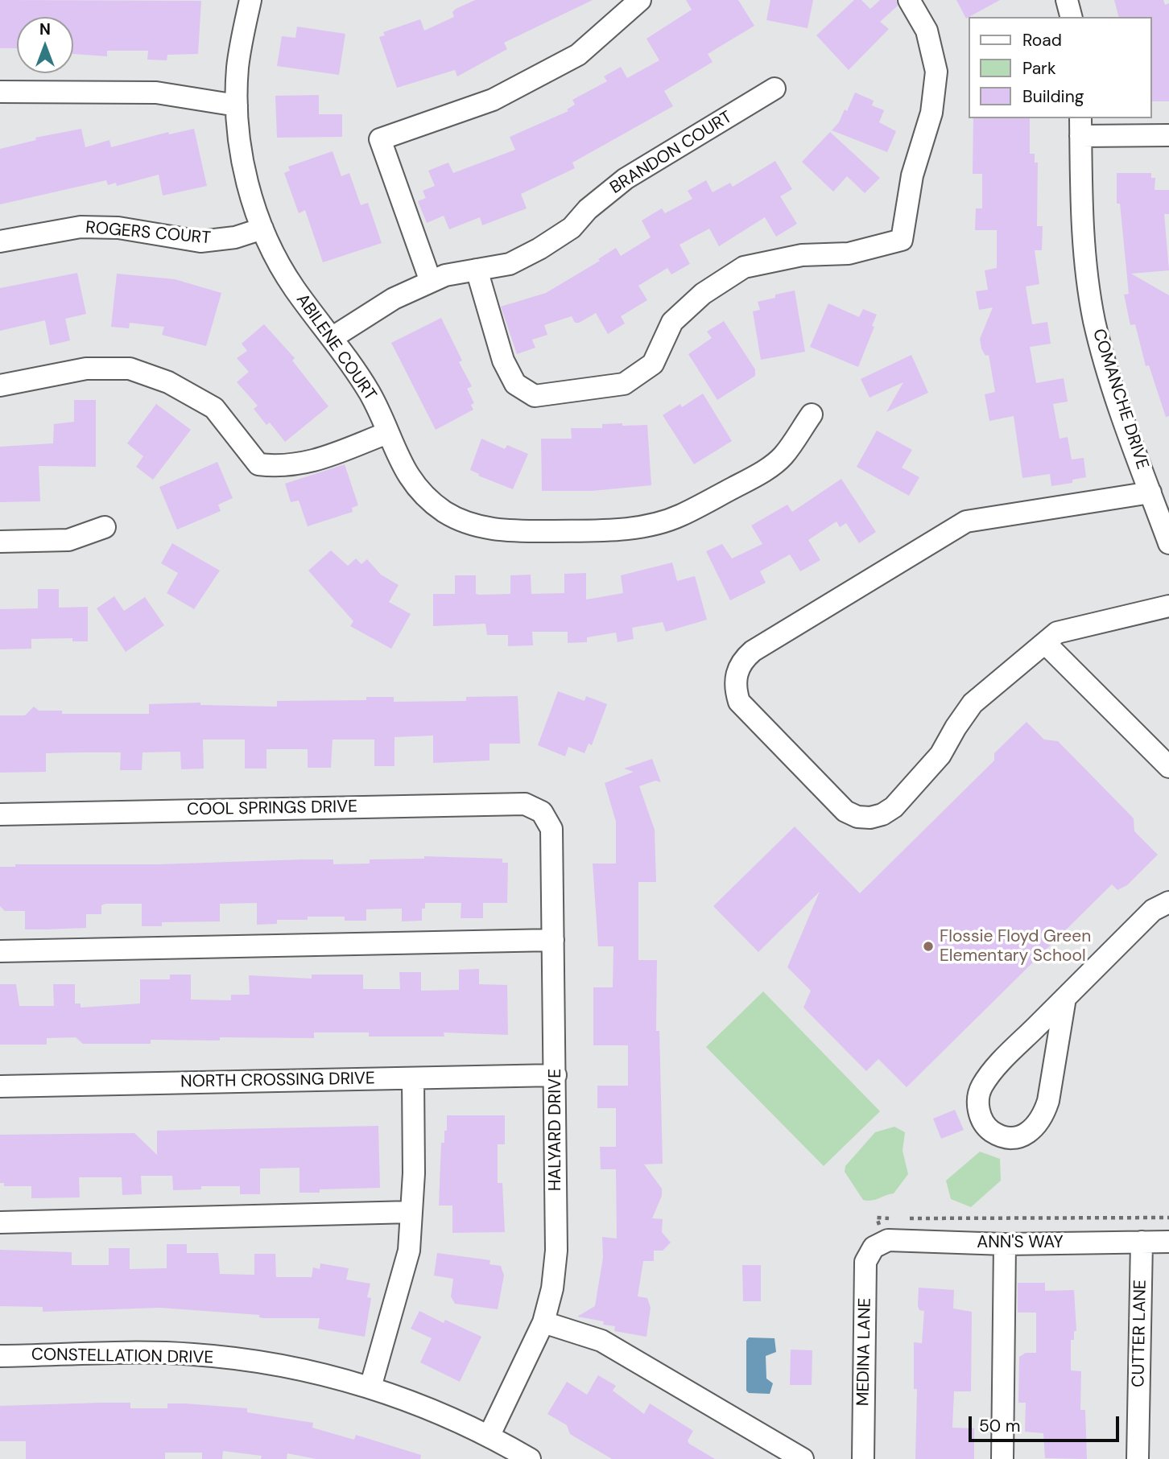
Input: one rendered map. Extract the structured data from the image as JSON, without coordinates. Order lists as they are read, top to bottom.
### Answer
{
  "streets": {
    "street": [
      "BRANDON COURT",
      "ROGERS COURT",
      "ABILENE COURT",
      "COMANCHE DRIVE",
      "COOL SPRINGS DRIVE",
      "NORTH CROSSING DRIVE",
      "HALYARD DRIVE",
      "ANN'S WAY",
      "CUTTER LANE",
      "MEDINA LANE",
      "CONSTELLATION DRIVE"
    ]
  },
  "crossings": [
    ["BRANDON COURT", "ABILENE COURT"],
    ["ROGERS COURT", "ABILENE COURT"],
    ["COOL SPRINGS DRIVE", "HALYARD DRIVE"],
    ["NORTH CROSSING DRIVE", "HALYARD DRIVE"],
    ["HALYARD DRIVE", "CONSTELLATION DRIVE"],
    ["ANN'S WAY", "CUTTER LANE"],
    ["ANN'S WAY", "MEDINA LANE"]
  ],
  "places": ["Flossie Floyd Green Elementary School"],
  "legend": ["Road", "Park", "Building"],
  "scale_bar": "50 m",
  "north": "top"
}
